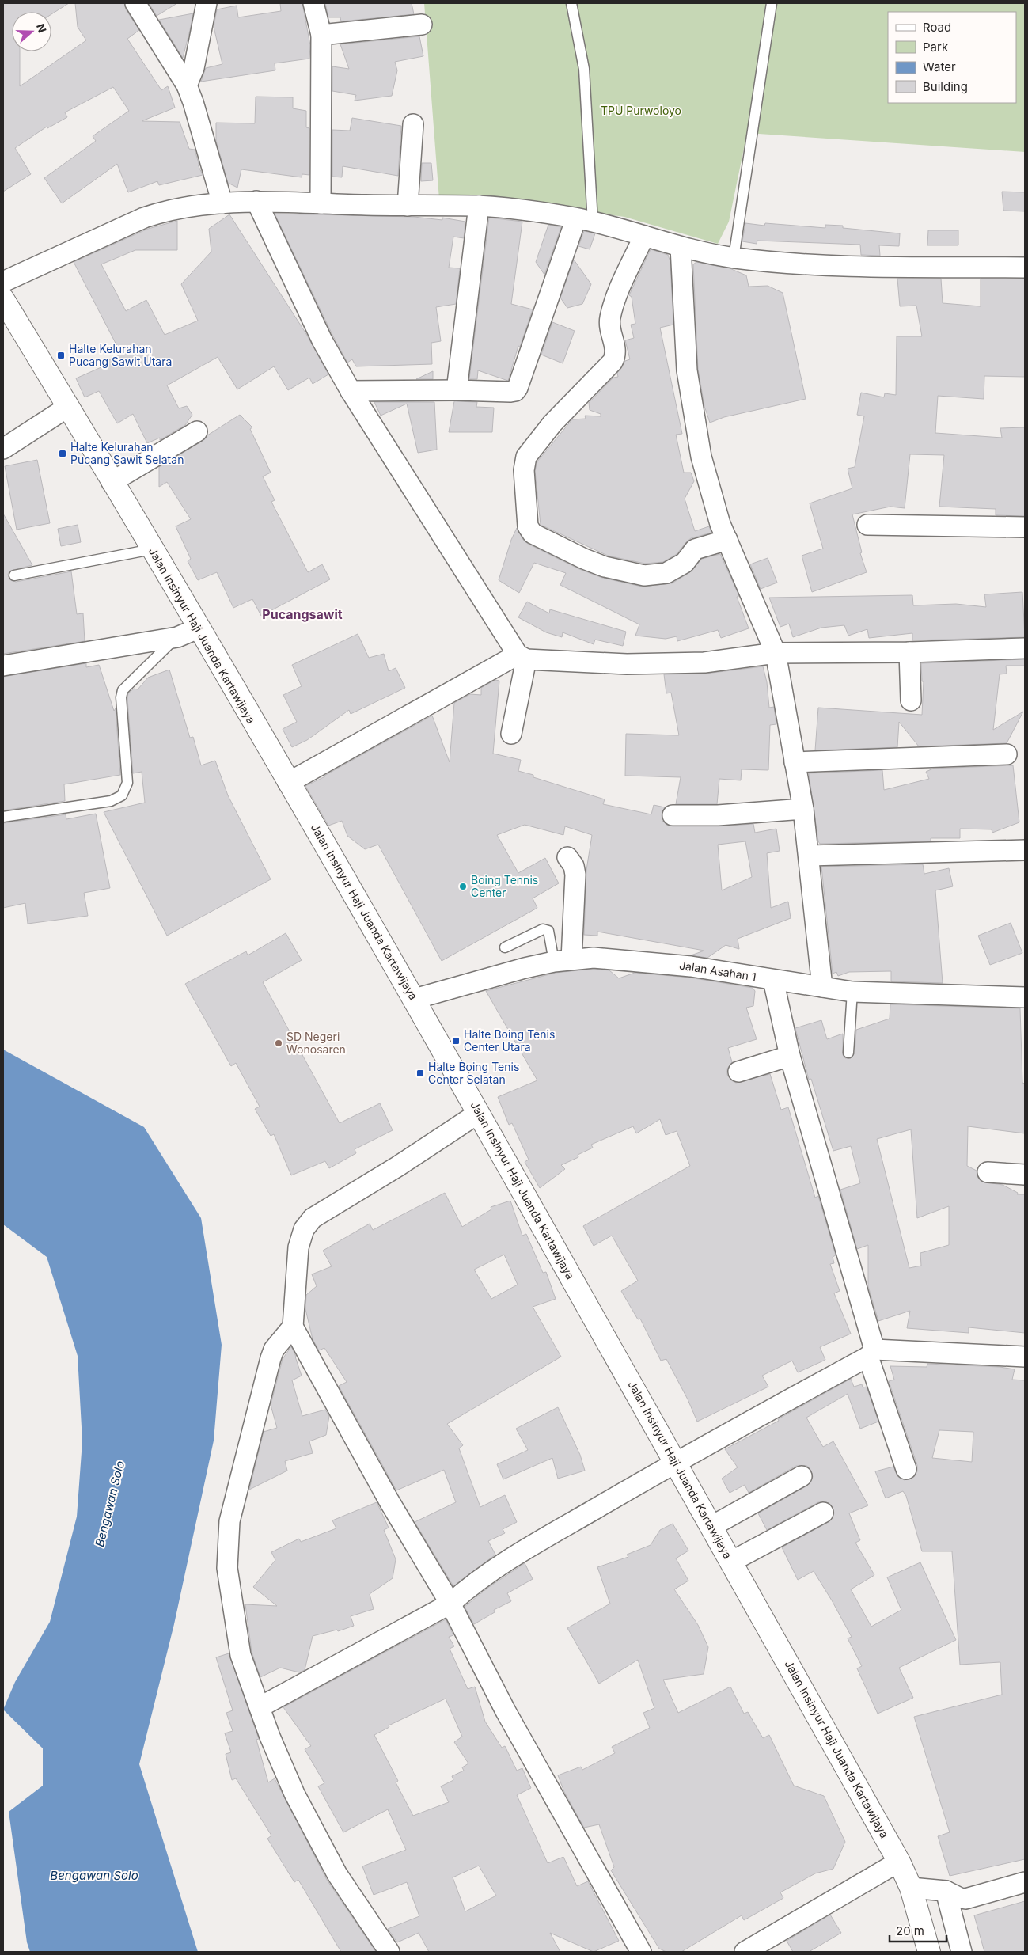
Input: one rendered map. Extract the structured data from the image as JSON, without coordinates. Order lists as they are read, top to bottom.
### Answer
{
  "streets": {
    "main road": ["Jalan Insinyur Haji Juanda Kartawijaya"],
    "street": ["Jalan Asahan 1"]
  },
  "crossings": [
    ["Jalan Insinyur Haji Juanda Kartawijaya", "Jalan Asahan 1"]
  ],
  "districts": ["Pucangsawit"],
  "water": ["Bengawan Solo"],
  "parks": ["TPU Purwoloyo"],
  "places": {
    "transit": [
      "Halte Kelurahan Pucang Sawit Utara",
      "Halte Kelurahan Pucang Sawit Selatan",
      "Halte Boing Tenis Center Utara",
      "Halte Boing Tenis Center Selatan"
    ],
    "other": ["Boing Tennis Center", "SD Negeri Wonosaren"]
  },
  "legend": [
    "Road",
    "Park",
    "Water",
    "Building"
  ],
  "scale_bar": "20 m",
  "north": "right"
}
